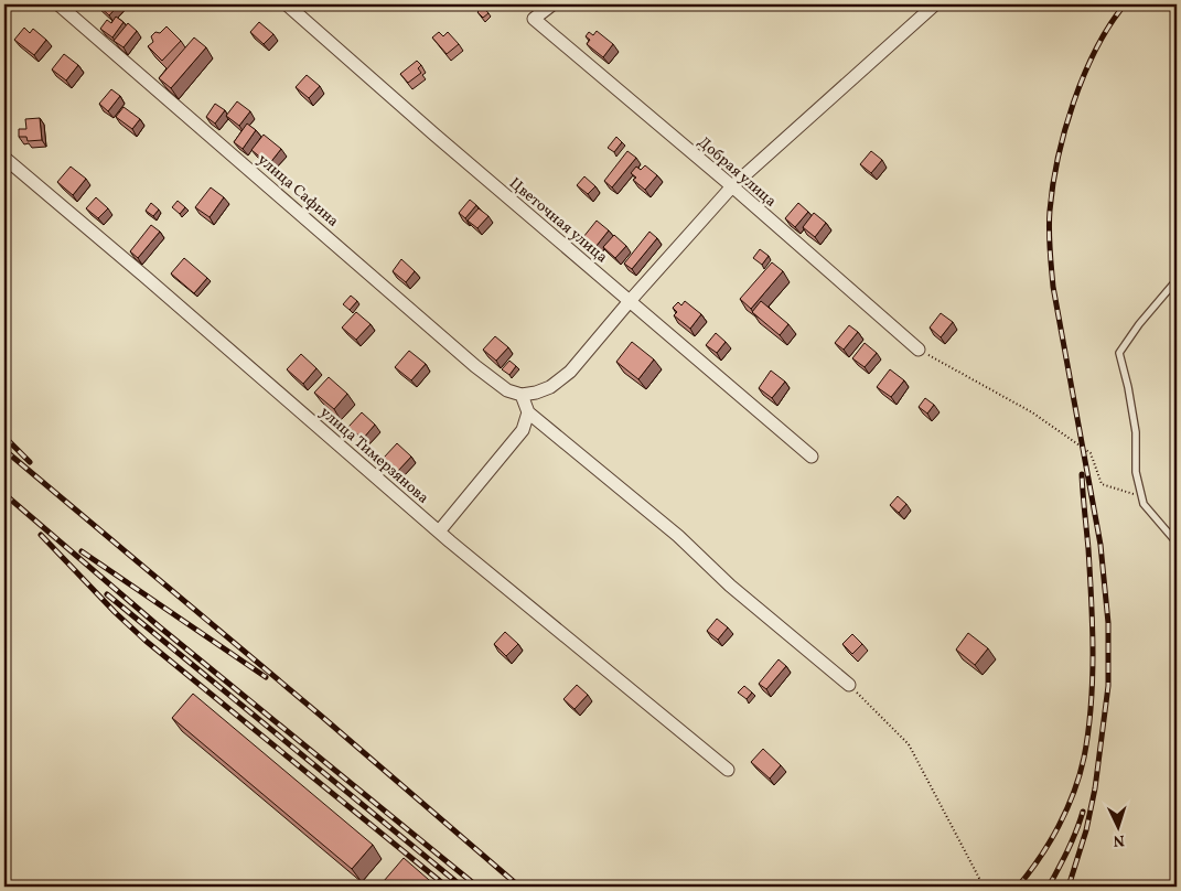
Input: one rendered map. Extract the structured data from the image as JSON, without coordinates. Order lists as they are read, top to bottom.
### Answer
{
  "streets": {
    "street": [
      "Добрая улица",
      "улица Сафина",
      "Цветочная улица",
      "улица Тимерзянова"
    ]
  },
  "north": "bottom"
}
